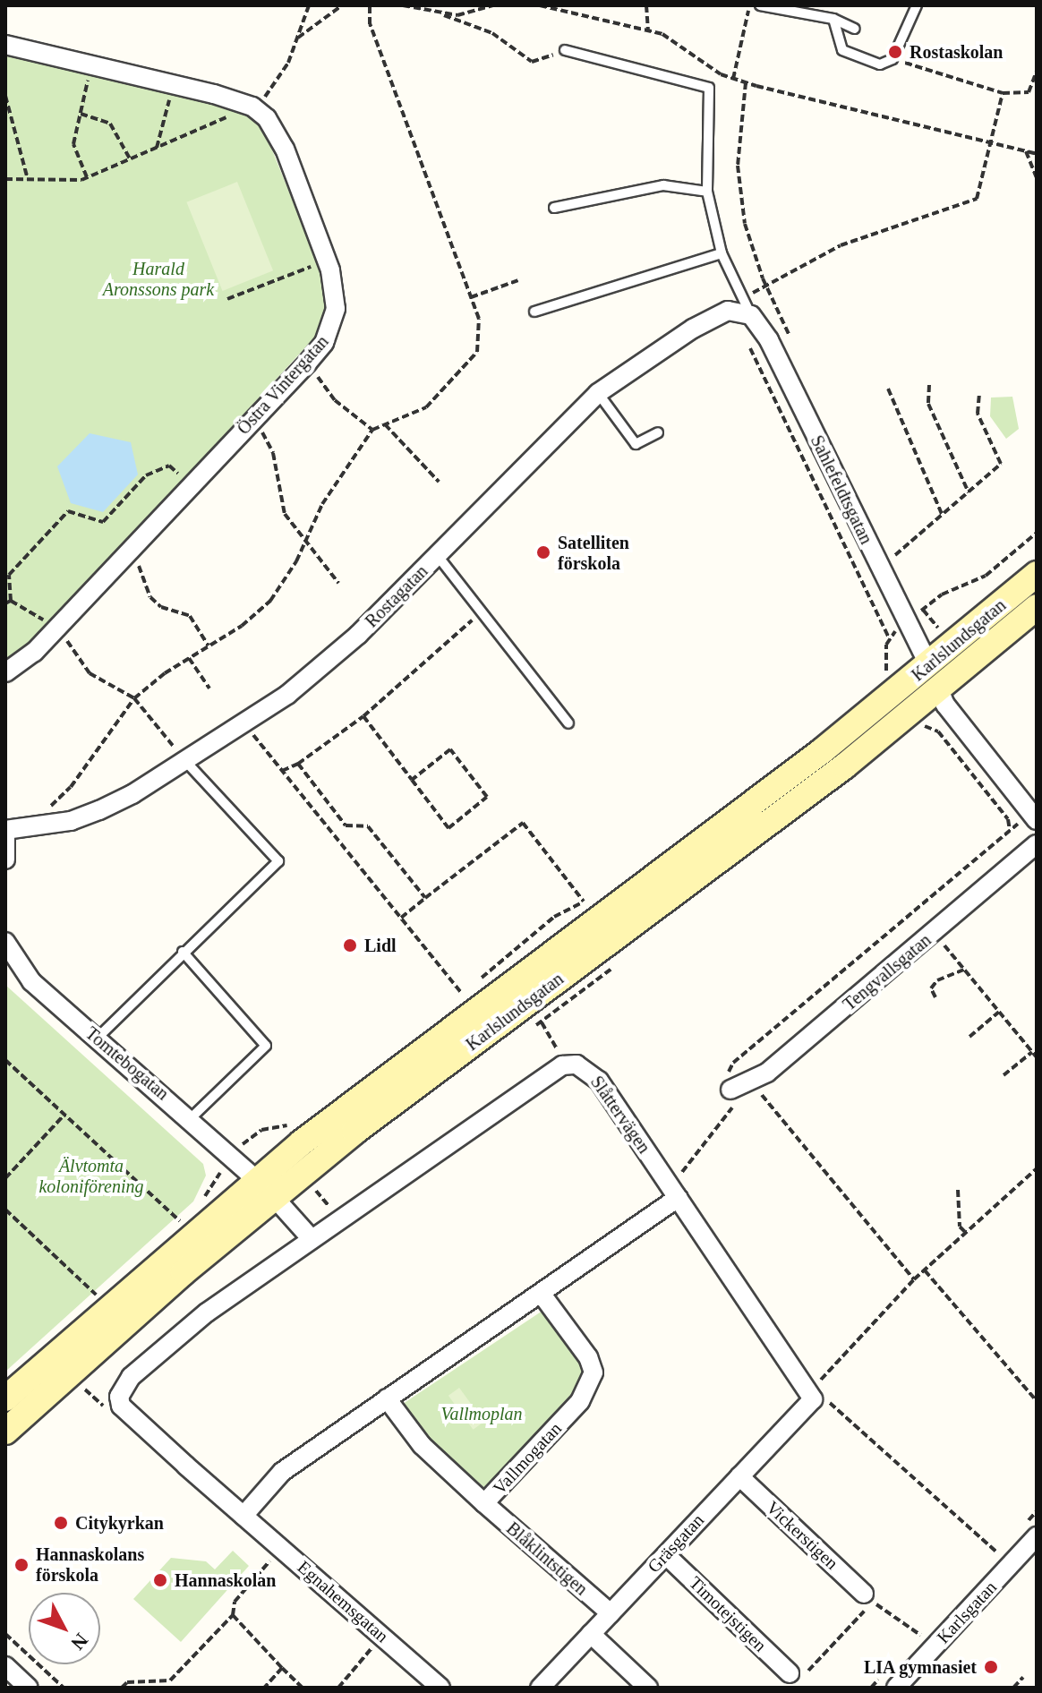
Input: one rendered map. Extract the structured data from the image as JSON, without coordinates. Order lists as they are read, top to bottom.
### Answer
{
  "streets": {
    "main road": ["Karlslundsgatan"],
    "street": [
      "Östra Vintergatan",
      "Sahlefeldtsgatan",
      "Rostagatan",
      "Tengvallsgatan",
      "Tomtebogatan",
      "Slåttervägen",
      "Vallmogatan",
      "Vickerstigen",
      "Gräsgatan",
      "Blåklintstigen",
      "Egnahemsgatan",
      "Karlsgatan",
      "Timotejstigen"
    ]
  },
  "crossings": [
    ["Sahlefeldtsgatan", "Rostagatan"],
    ["Sahlefeldtsgatan", "Karlslundsgatan"],
    ["Karlslundsgatan", "Tomtebogatan"],
    ["Slåttervägen", "Gräsgatan"],
    ["Vallmogatan", "Blåklintstigen"],
    ["Vickerstigen", "Gräsgatan"],
    ["Gräsgatan", "Blåklintstigen"],
    ["Gräsgatan", "Timotejstigen"]
  ],
  "parks": ["Harald Aronssons park", "Älvtomta koloniförening", "Vallmoplan"],
  "places": [
    "Rostaskolan",
    "Satelliten förskola",
    "Lidl",
    "Citykyrkan",
    "Hannaskolans förskola",
    "Hannaskolan",
    "LIA gymnasiet"
  ],
  "north": "bottom right"
}
